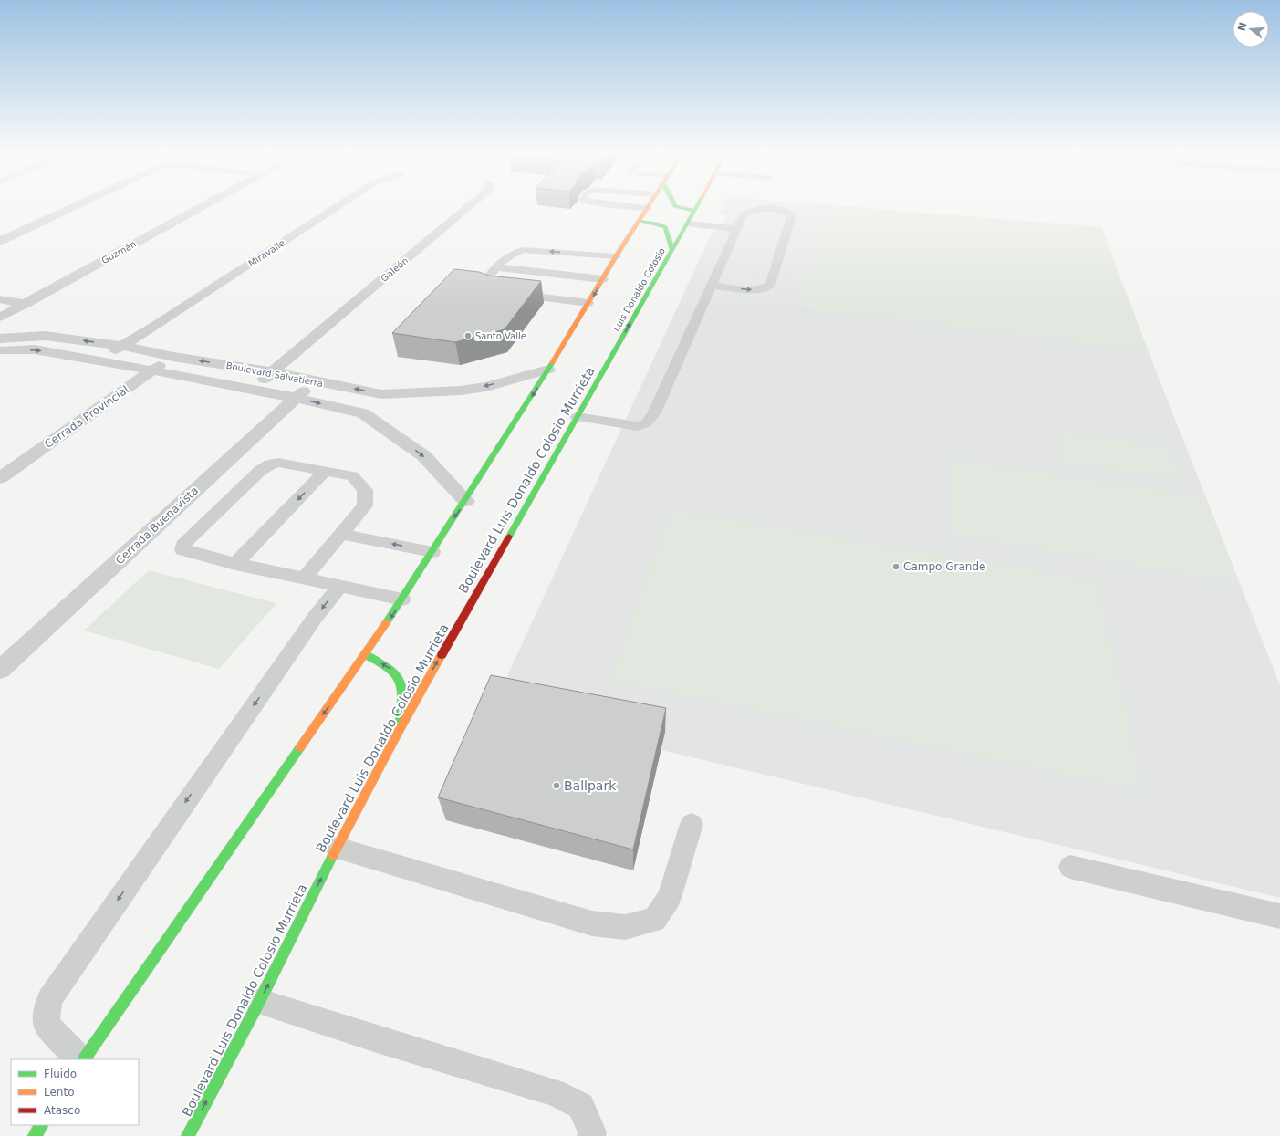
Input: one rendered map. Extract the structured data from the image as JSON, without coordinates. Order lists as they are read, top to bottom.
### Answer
{
  "streets": {
    "main road": ["Luis Donaldo Colosio", "Boulevard Luis Donaldo Colosio Murrieta"],
    "street": [
      "Guzmán",
      "Miravalle",
      "Galeón",
      "Boulevard Salvatierra",
      "Cerrada Provincial",
      "Cerrada Buenavista"
    ]
  },
  "crossings": [
    ["Miravalle", "Boulevard Salvatierra"],
    ["Galeón", "Boulevard Salvatierra"],
    ["Luis Donaldo Colosio", "Boulevard Luis Donaldo Colosio Murrieta"],
    ["Boulevard Salvatierra", "Cerrada Provincial"],
    ["Boulevard Salvatierra", "Cerrada Buenavista"]
  ],
  "places": ["Santo Valle", "Campo Grande", "Ballpark"],
  "legend": ["Fluido", "Lento", "Atasco"],
  "north": "left"
}
